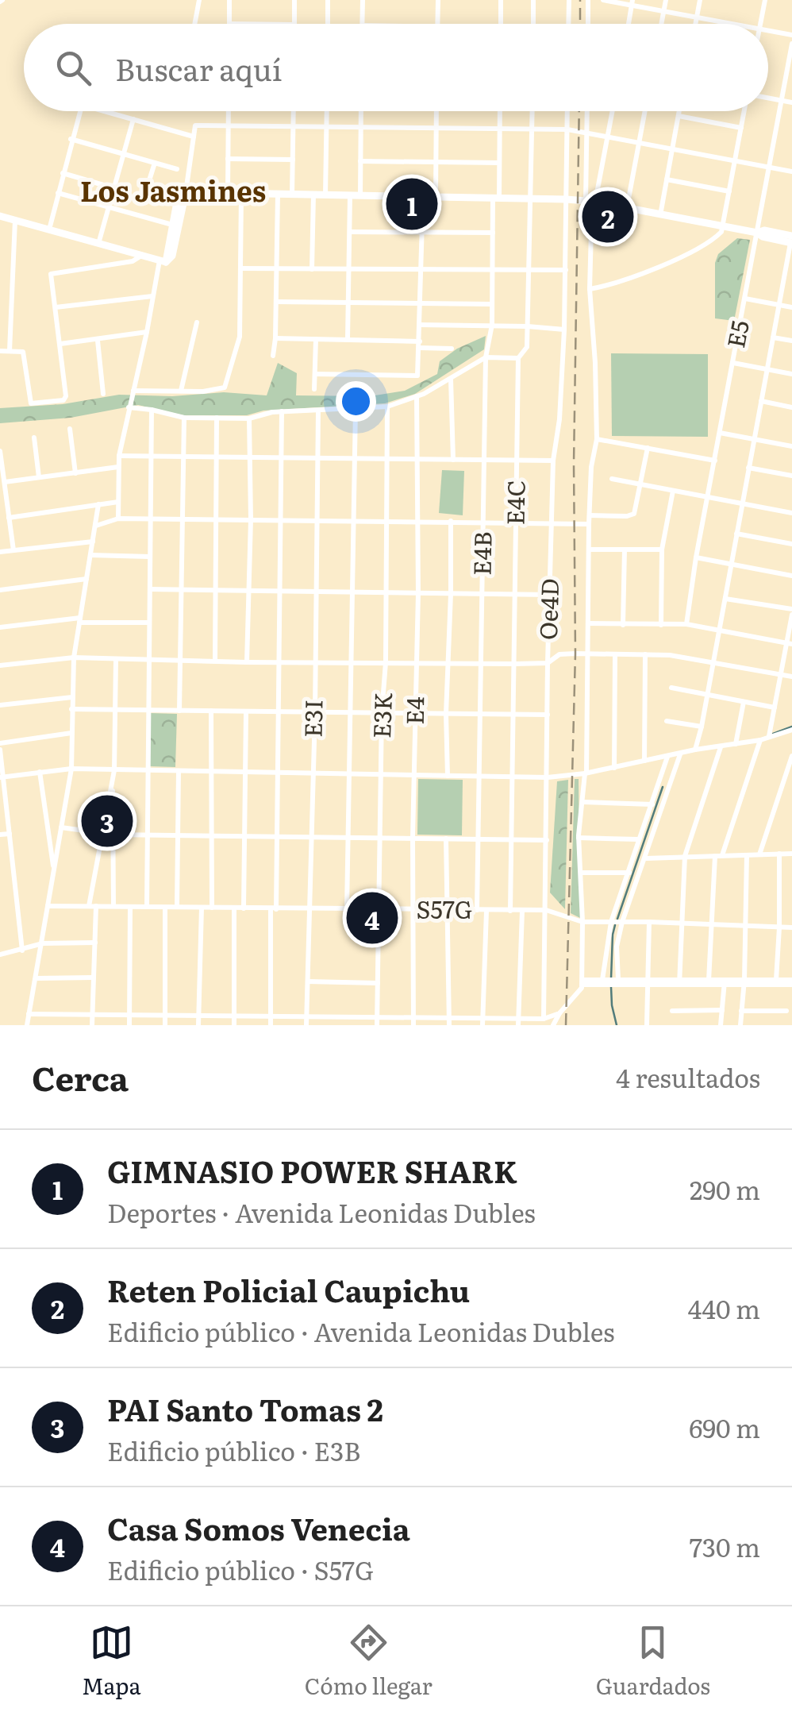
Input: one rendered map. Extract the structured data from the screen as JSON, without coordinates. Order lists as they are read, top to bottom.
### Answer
{
  "streets": {
    "street": [
      "E5",
      "E4C",
      "E4B",
      "Oe4D",
      "E4",
      "E3K",
      "E3I",
      "S57G"
    ]
  },
  "crossings": [
    ["E4C", "S57G"],
    ["E4B", "S57G"],
    ["Oe4D", "S57G"],
    ["E4", "S57G"],
    ["E3K", "S57G"],
    ["E3I", "S57G"]
  ],
  "districts": ["Los Jasmines"],
  "page": {
    "search": "Buscar aquí",
    "pins": [
      "1",
      "2",
      "3",
      "4"
    ],
    "heading": ["Cerca", "4 resultados"],
    "list": [
      {
        "mark": "1",
        "name": "GIMNASIO POWER SHARK",
        "note": "Deportes · Avenida Leonidas Dubles",
        "value": "290 m"
      },
      {
        "mark": "2",
        "name": "Reten Policial Caupichu",
        "note": "Edificio público · Avenida Leonidas Dubles",
        "value": "440 m"
      },
      {
        "mark": "3",
        "name": "PAI Santo Tomas 2",
        "note": "Edificio público · E3B",
        "value": "690 m"
      },
      {
        "mark": "4",
        "name": "Casa Somos Venecia",
        "note": "Edificio público · S57G",
        "value": "730 m"
      }
    ],
    "nav": ["Mapa", "Cómo llegar", "Guardados"]
  }
}
